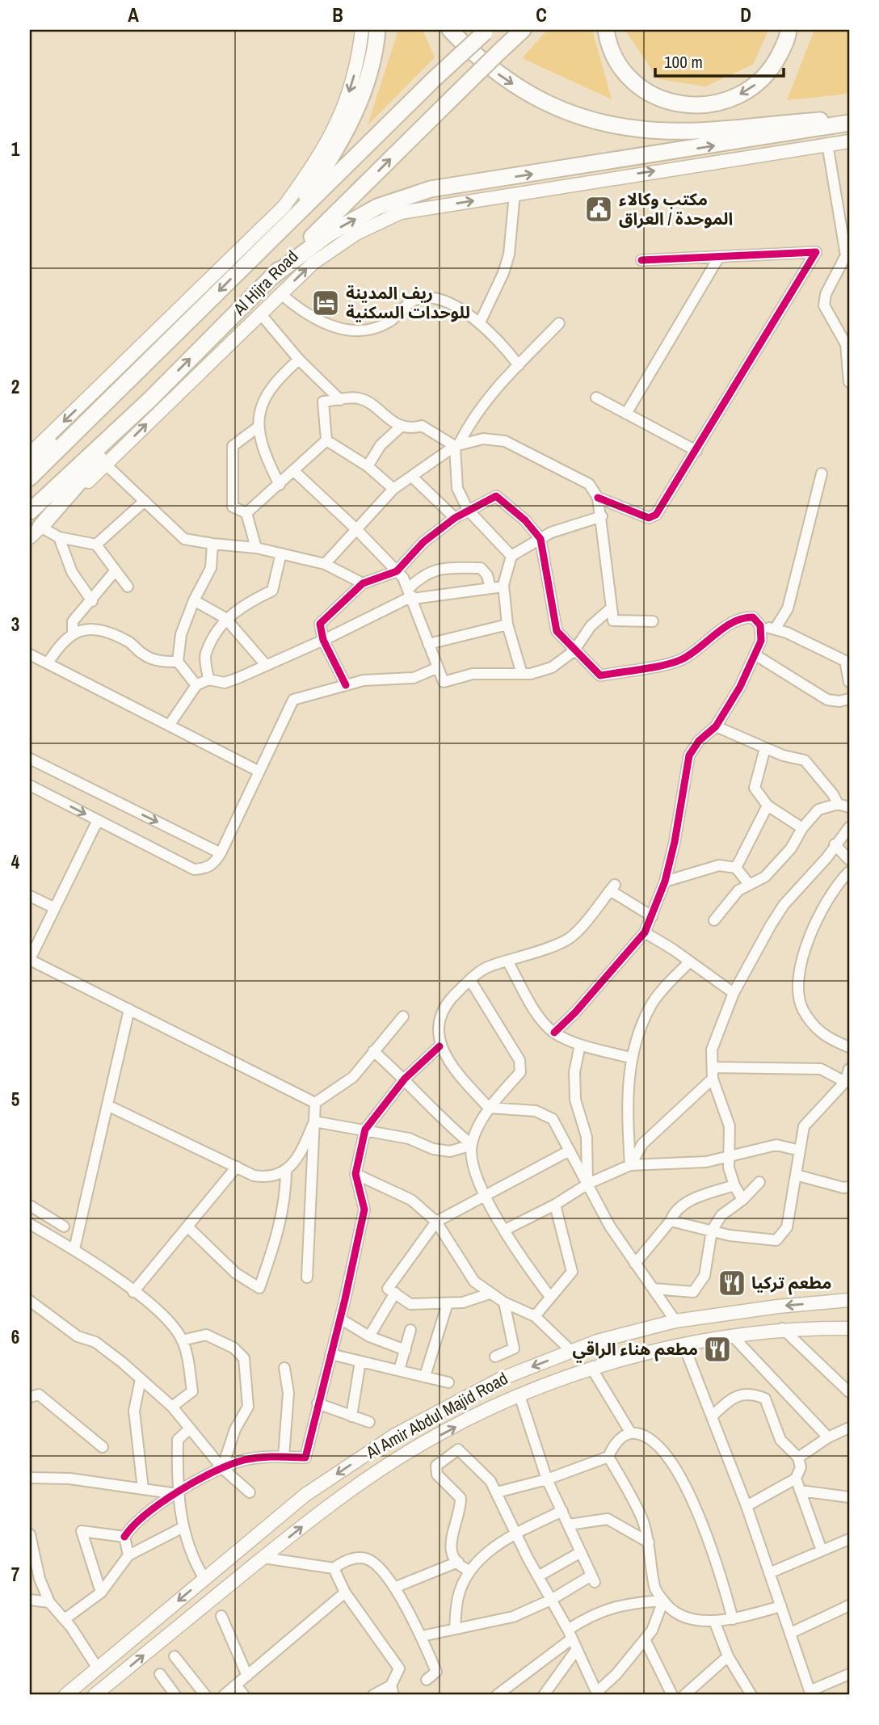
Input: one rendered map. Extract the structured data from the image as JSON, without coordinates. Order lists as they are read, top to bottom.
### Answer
{
  "streets": {
    "highway": ["Al Hijra Road"],
    "main road": ["Al Amir Abdul Majid Road"]
  },
  "places": {
    "public building": ["مكتب وكالاء الموحدة / العراق"],
    "hotel": ["ريف المدينة للوحدات السكنية"],
    "restaurant": ["مطعم تركيا", "مطعم هناء الراقي"]
  },
  "scale_bar": "100 m",
  "grid": {
    "columns": [
      "A",
      "B",
      "C",
      "D"
    ],
    "rows": [
      "1",
      "2",
      "3",
      "4",
      "5",
      "6",
      "7"
    ]
  }
}
